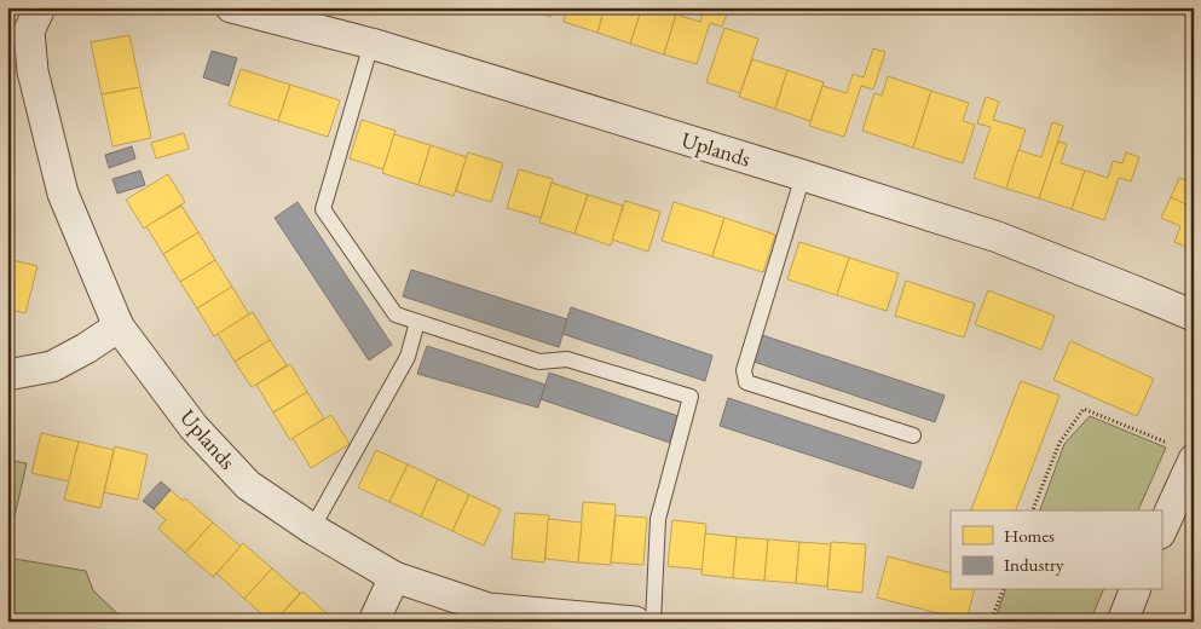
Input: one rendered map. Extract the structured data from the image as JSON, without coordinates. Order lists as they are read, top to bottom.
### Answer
{
  "streets": {
    "street": ["Uplands"]
  },
  "legend": ["Homes", "Industry"]
}
